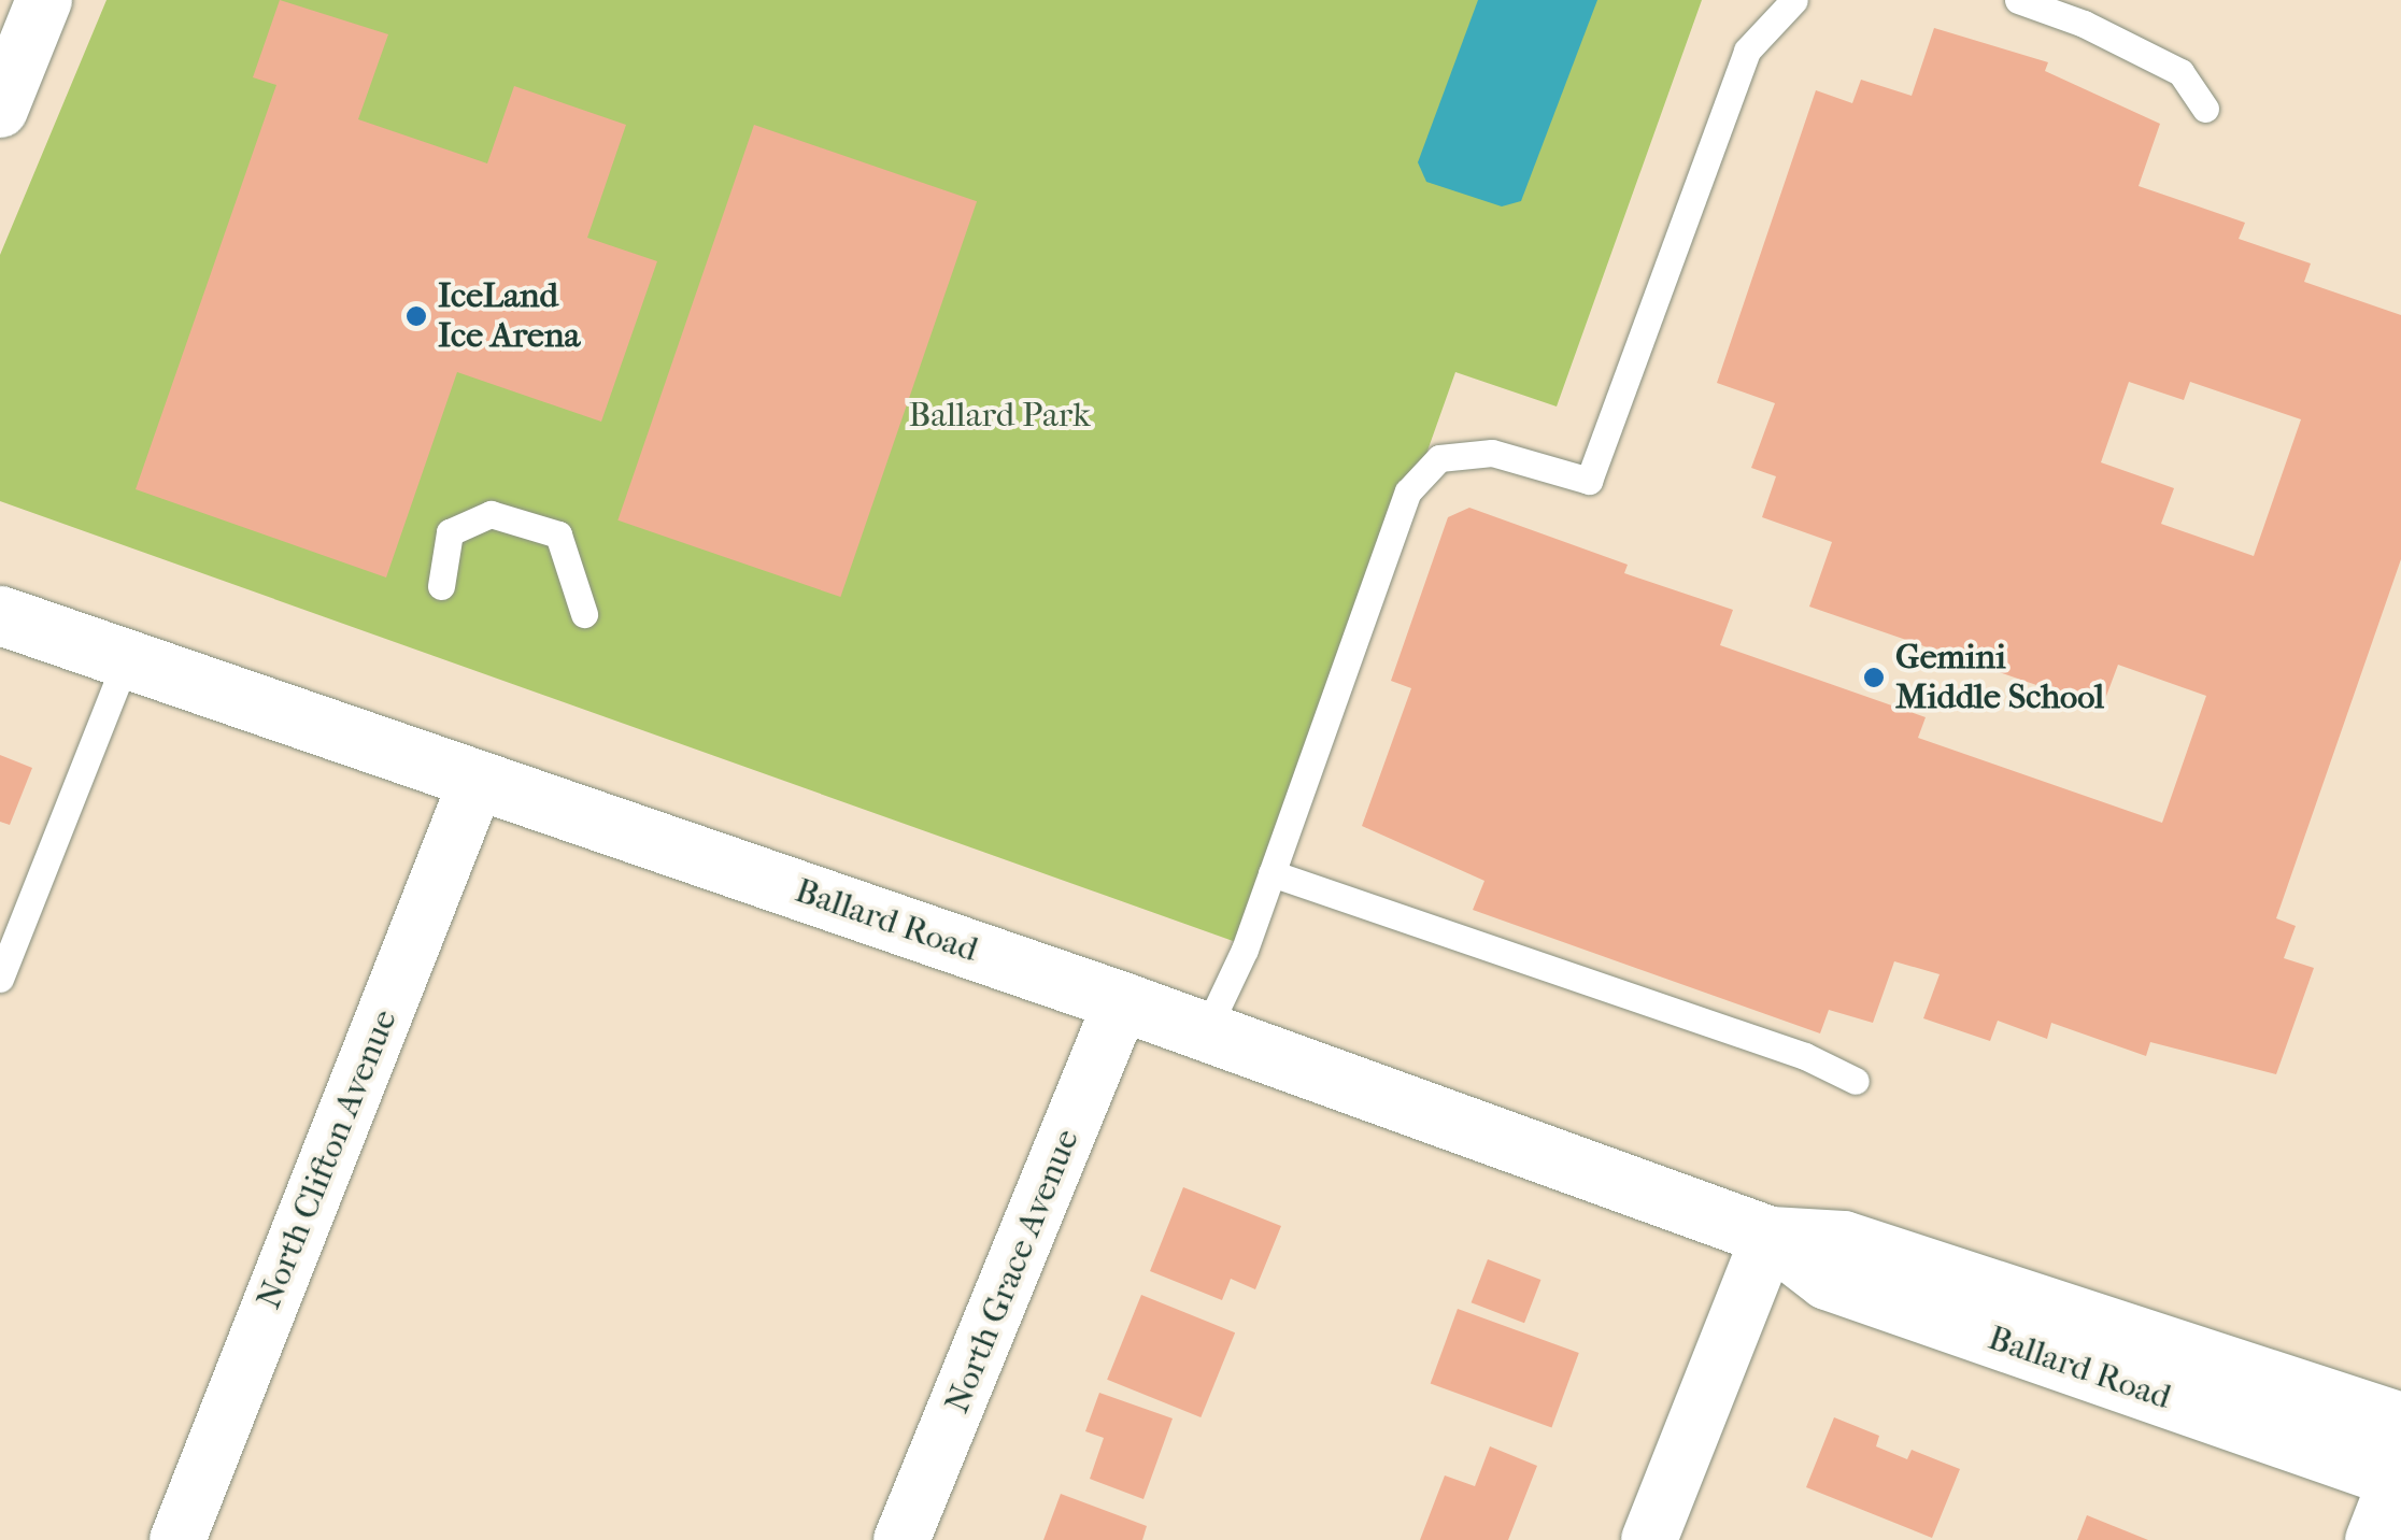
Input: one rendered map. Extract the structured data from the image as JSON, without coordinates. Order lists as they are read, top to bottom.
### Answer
{
  "streets": {
    "street": ["Ballard Road", "North Clifton Avenue", "North Grace Avenue"]
  },
  "crossings": [
    ["Ballard Road", "North Clifton Avenue"],
    ["Ballard Road", "North Grace Avenue"]
  ],
  "parks": ["Ballard Park"],
  "places": ["IceLand Ice Arena", "Gemini Middle School"]
}
